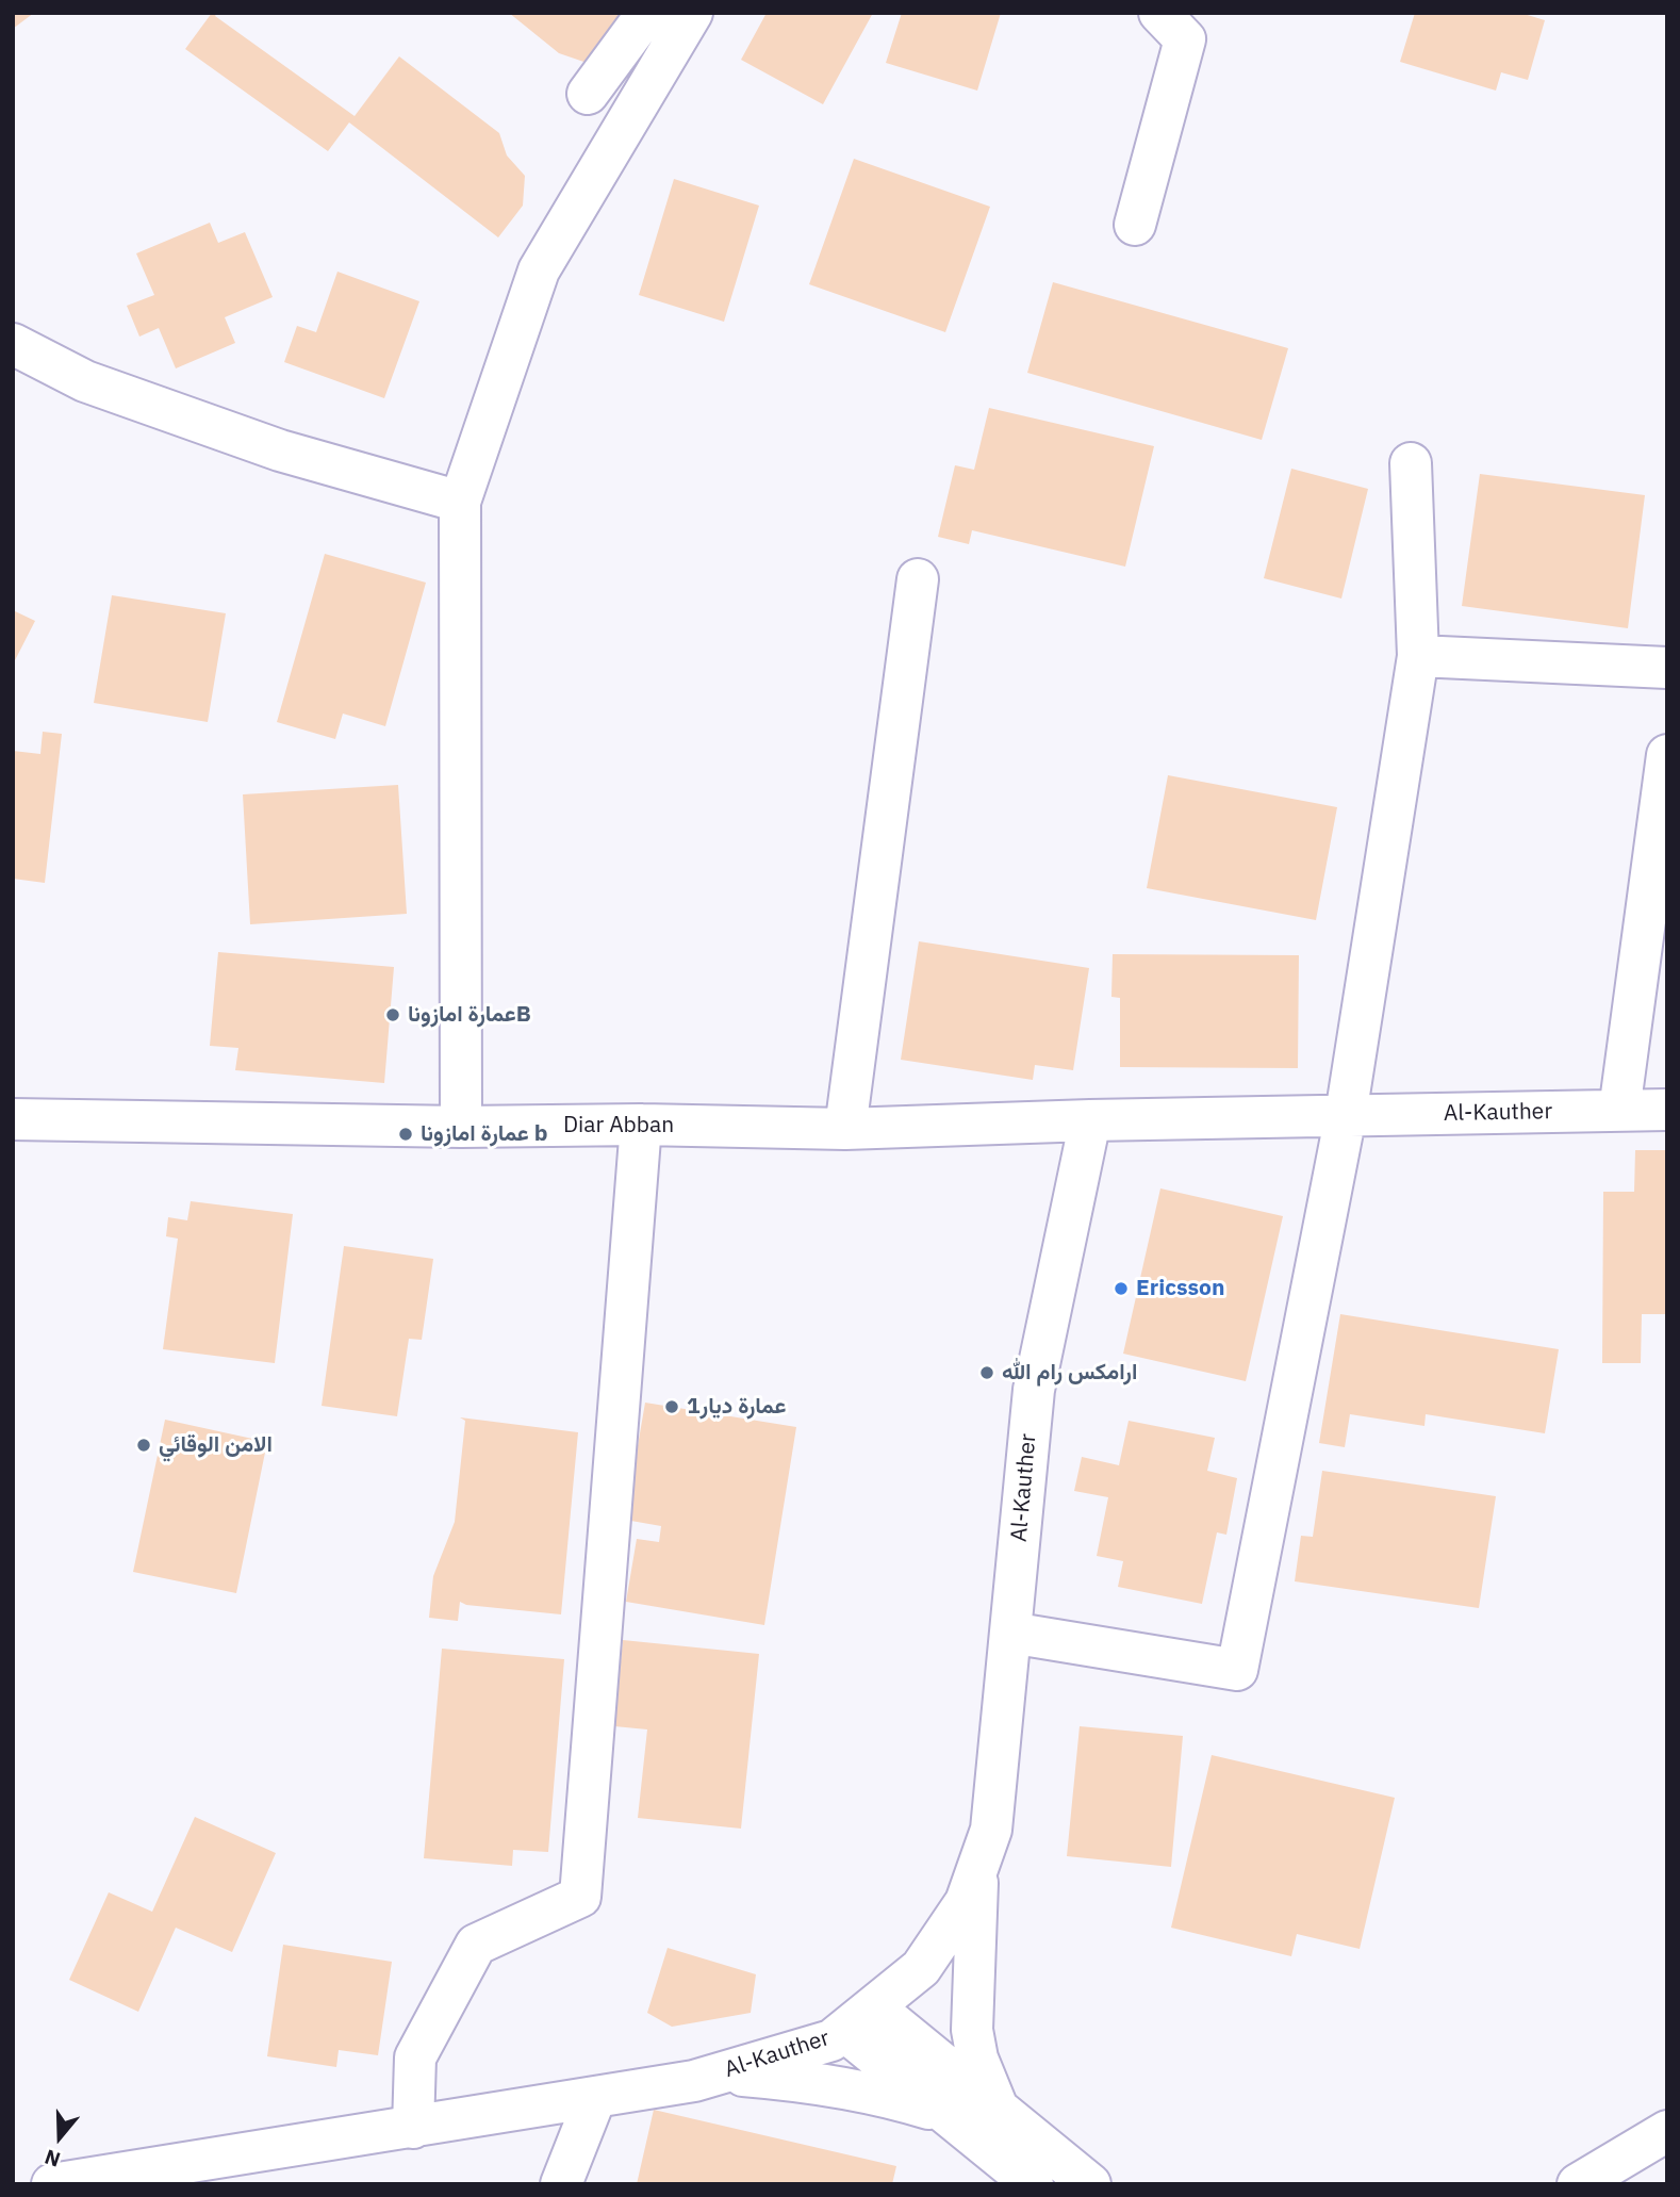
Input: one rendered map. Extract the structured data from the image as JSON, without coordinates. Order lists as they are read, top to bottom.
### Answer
{
  "streets": {
    "street": ["Al-Kauther", "Diar Abban"]
  },
  "crossings": [
    ["Al-Kauther", "Diar Abban"]
  ],
  "places": [
    "عمارة امازوناB",
    "عمارة امازونا b",
    "Ericsson",
    "ارامكس رام الله",
    "عمارة ديار1",
    "الامن الوقائي"
  ],
  "north": "bottom"
}
